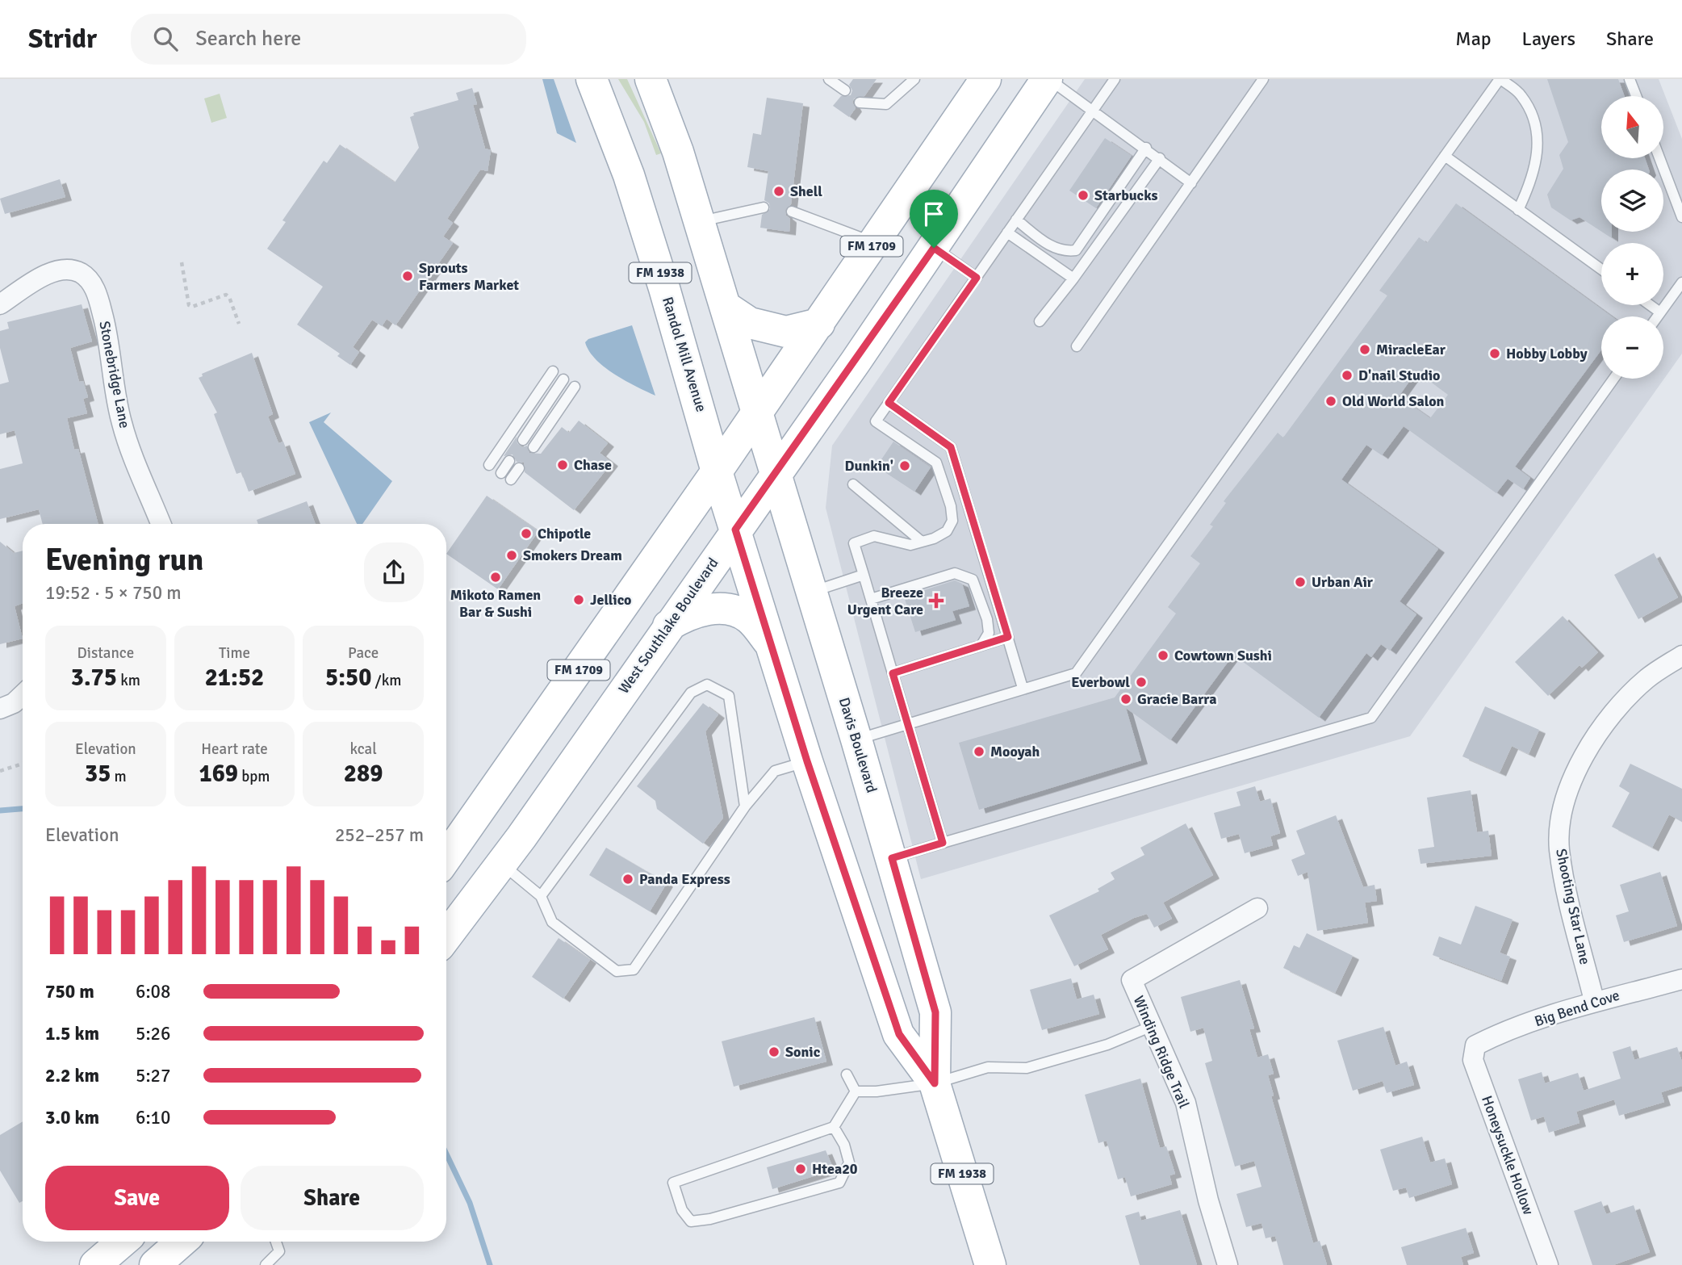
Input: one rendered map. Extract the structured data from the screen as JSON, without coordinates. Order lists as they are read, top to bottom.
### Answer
{
  "streets": {
    "main road": [
      "FM 1709",
      "FM 1938",
      "Randol Mill Avenue",
      "West Southlake Boulevard",
      "Davis Boulevard"
    ],
    "street": [
      "Stonebridge Lane",
      "Shooting Star Lane",
      "Big Bend Cove",
      "Winding Ridge Trail",
      "Honeysuckle Hollow"
    ]
  },
  "crossings": [
    ["FM 1709", "FM 1938"],
    ["FM 1709", "Randol Mill Avenue"],
    ["FM 1709", "Davis Boulevard"],
    ["FM 1938", "Davis Boulevard"],
    ["Randol Mill Avenue", "Davis Boulevard"],
    ["West Southlake Boulevard", "Davis Boulevard"],
    ["Shooting Star Lane", "Big Bend Cove"],
    ["Big Bend Cove", "Honeysuckle Hollow"]
  ],
  "places": {
    "other": [
      "Shell",
      "Starbucks",
      "Sprouts Farmers Market",
      "MiracleEar",
      "Hobby Lobby",
      "D'nail Studio",
      "Old World Salon",
      "Chase",
      "Dunkin'",
      "Chipotle",
      "Smokers Dream",
      "Mikoto Ramen Bar & Sushi",
      "Urban Air",
      "Jellico",
      "Cowtown Sushi",
      "Everbowl",
      "Gracie Barra",
      "Mooyah",
      "Panda Express",
      "Sonic",
      "Htea20"
    ],
    "health": ["Breeze Urgent Care"]
  },
  "north": "top",
  "page": {
    "header": "Stridr",
    "search": "Search here",
    "nav": ["Map", "Layers", "Share"],
    "map_buttons": ["+", "−"],
    "heading": ["Evening run", "19:52 · 5 × 750 m"],
    "stats": [
      ["Distance", "3.75 km"],
      ["Time", "21:52"],
      ["Pace", "5:50 /km"],
      ["Elevation", "35 m"],
      ["Heart rate", "169 bpm"],
      ["kcal", "289"]
    ],
    "chart": ["Elevation", "252–257 m"],
    "list": [
      {
        "name": "750 m",
        "note": "6:08"
      },
      {
        "name": "1.5 km",
        "note": "5:26"
      },
      {
        "name": "2.2 km",
        "note": "5:27"
      },
      {
        "name": "3.0 km",
        "note": "6:10"
      }
    ],
    "buttons": ["Save", "Share"]
  }
}
